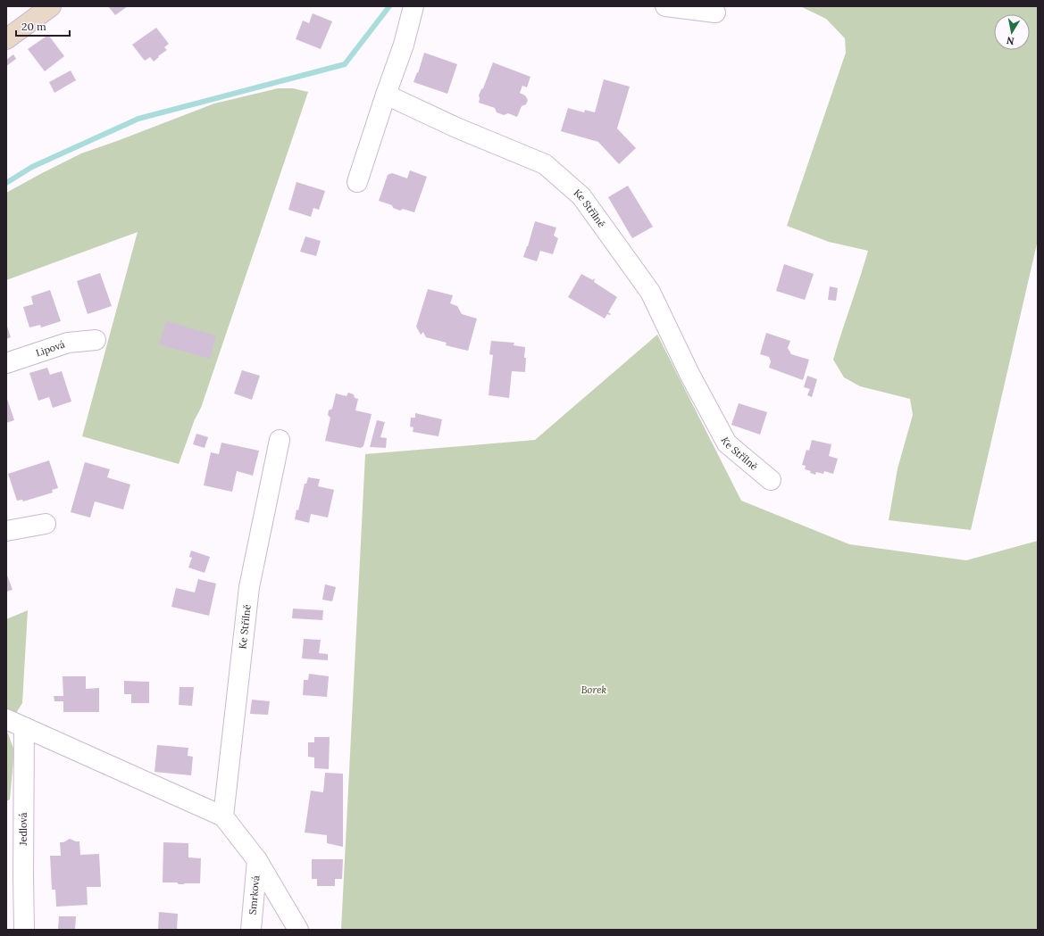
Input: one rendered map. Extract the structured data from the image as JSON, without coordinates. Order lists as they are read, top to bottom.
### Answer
{
  "streets": {
    "street": [
      "Ke Střílně",
      "Lipová",
      "Jedlová",
      "Smrková"
    ]
  },
  "parks": ["Borek"],
  "scale_bar": "20 m",
  "north": "bottom"
}
